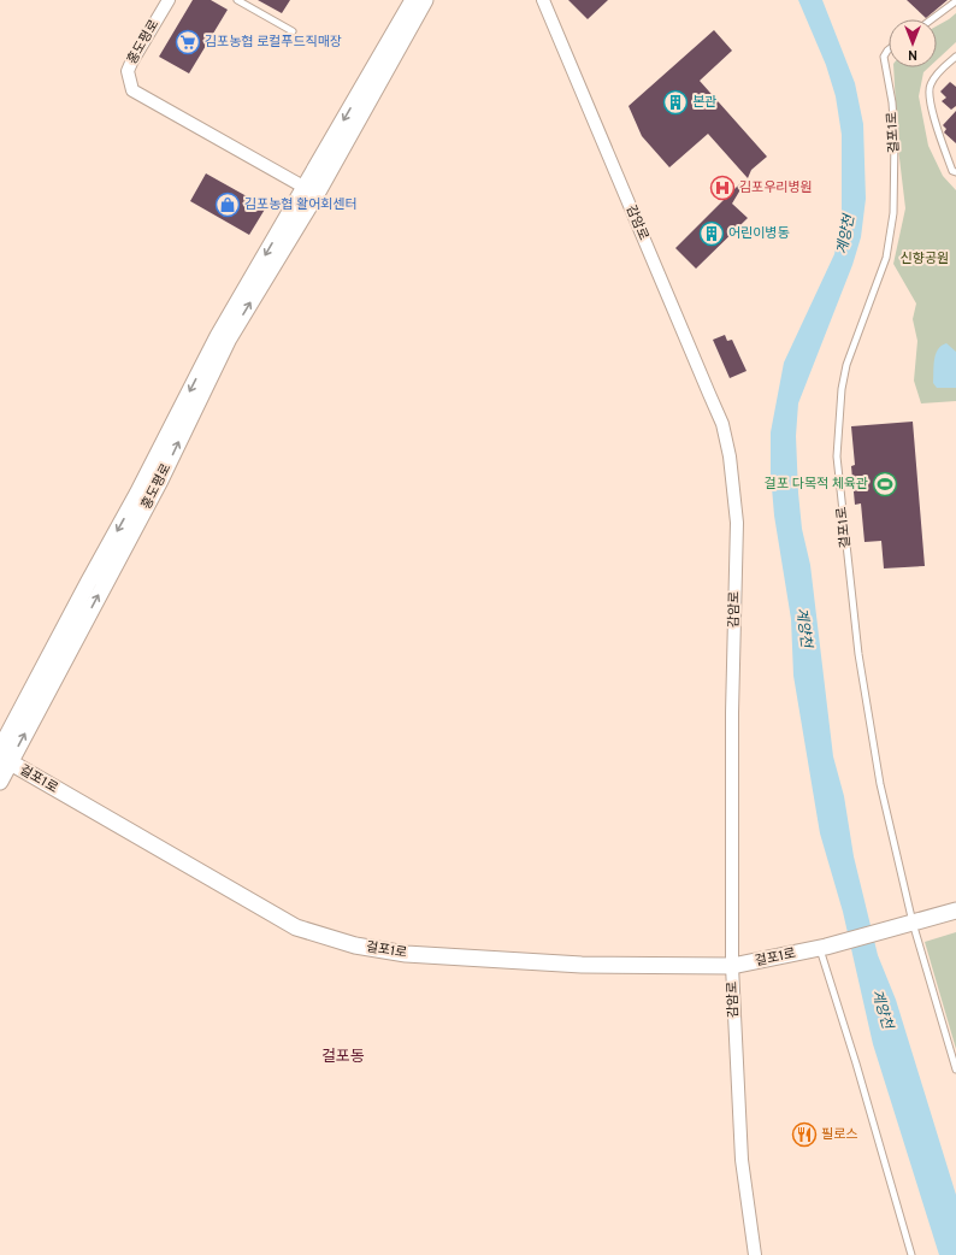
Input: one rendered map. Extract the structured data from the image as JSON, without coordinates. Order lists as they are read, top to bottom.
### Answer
{
  "streets": {
    "street": ["홍도평로", "걸포1로", "감암로"]
  },
  "crossings": [
    ["홍도평로", "걸포1로"],
    ["걸포1로", "감암로"]
  ],
  "districts": ["걸포동"],
  "water": ["계양천"],
  "parks": ["신향공원"],
  "places": {
    "supermarket": ["김포농협 로컬푸드직매장"],
    "building": ["본관", "어린이병동"],
    "hospital": ["김포우리병원"],
    "shop": ["김포농협 활어회센터"],
    "sports": ["걸포 다목적 체육관"],
    "restaurant": ["필로스"]
  },
  "north": "bottom"
}
